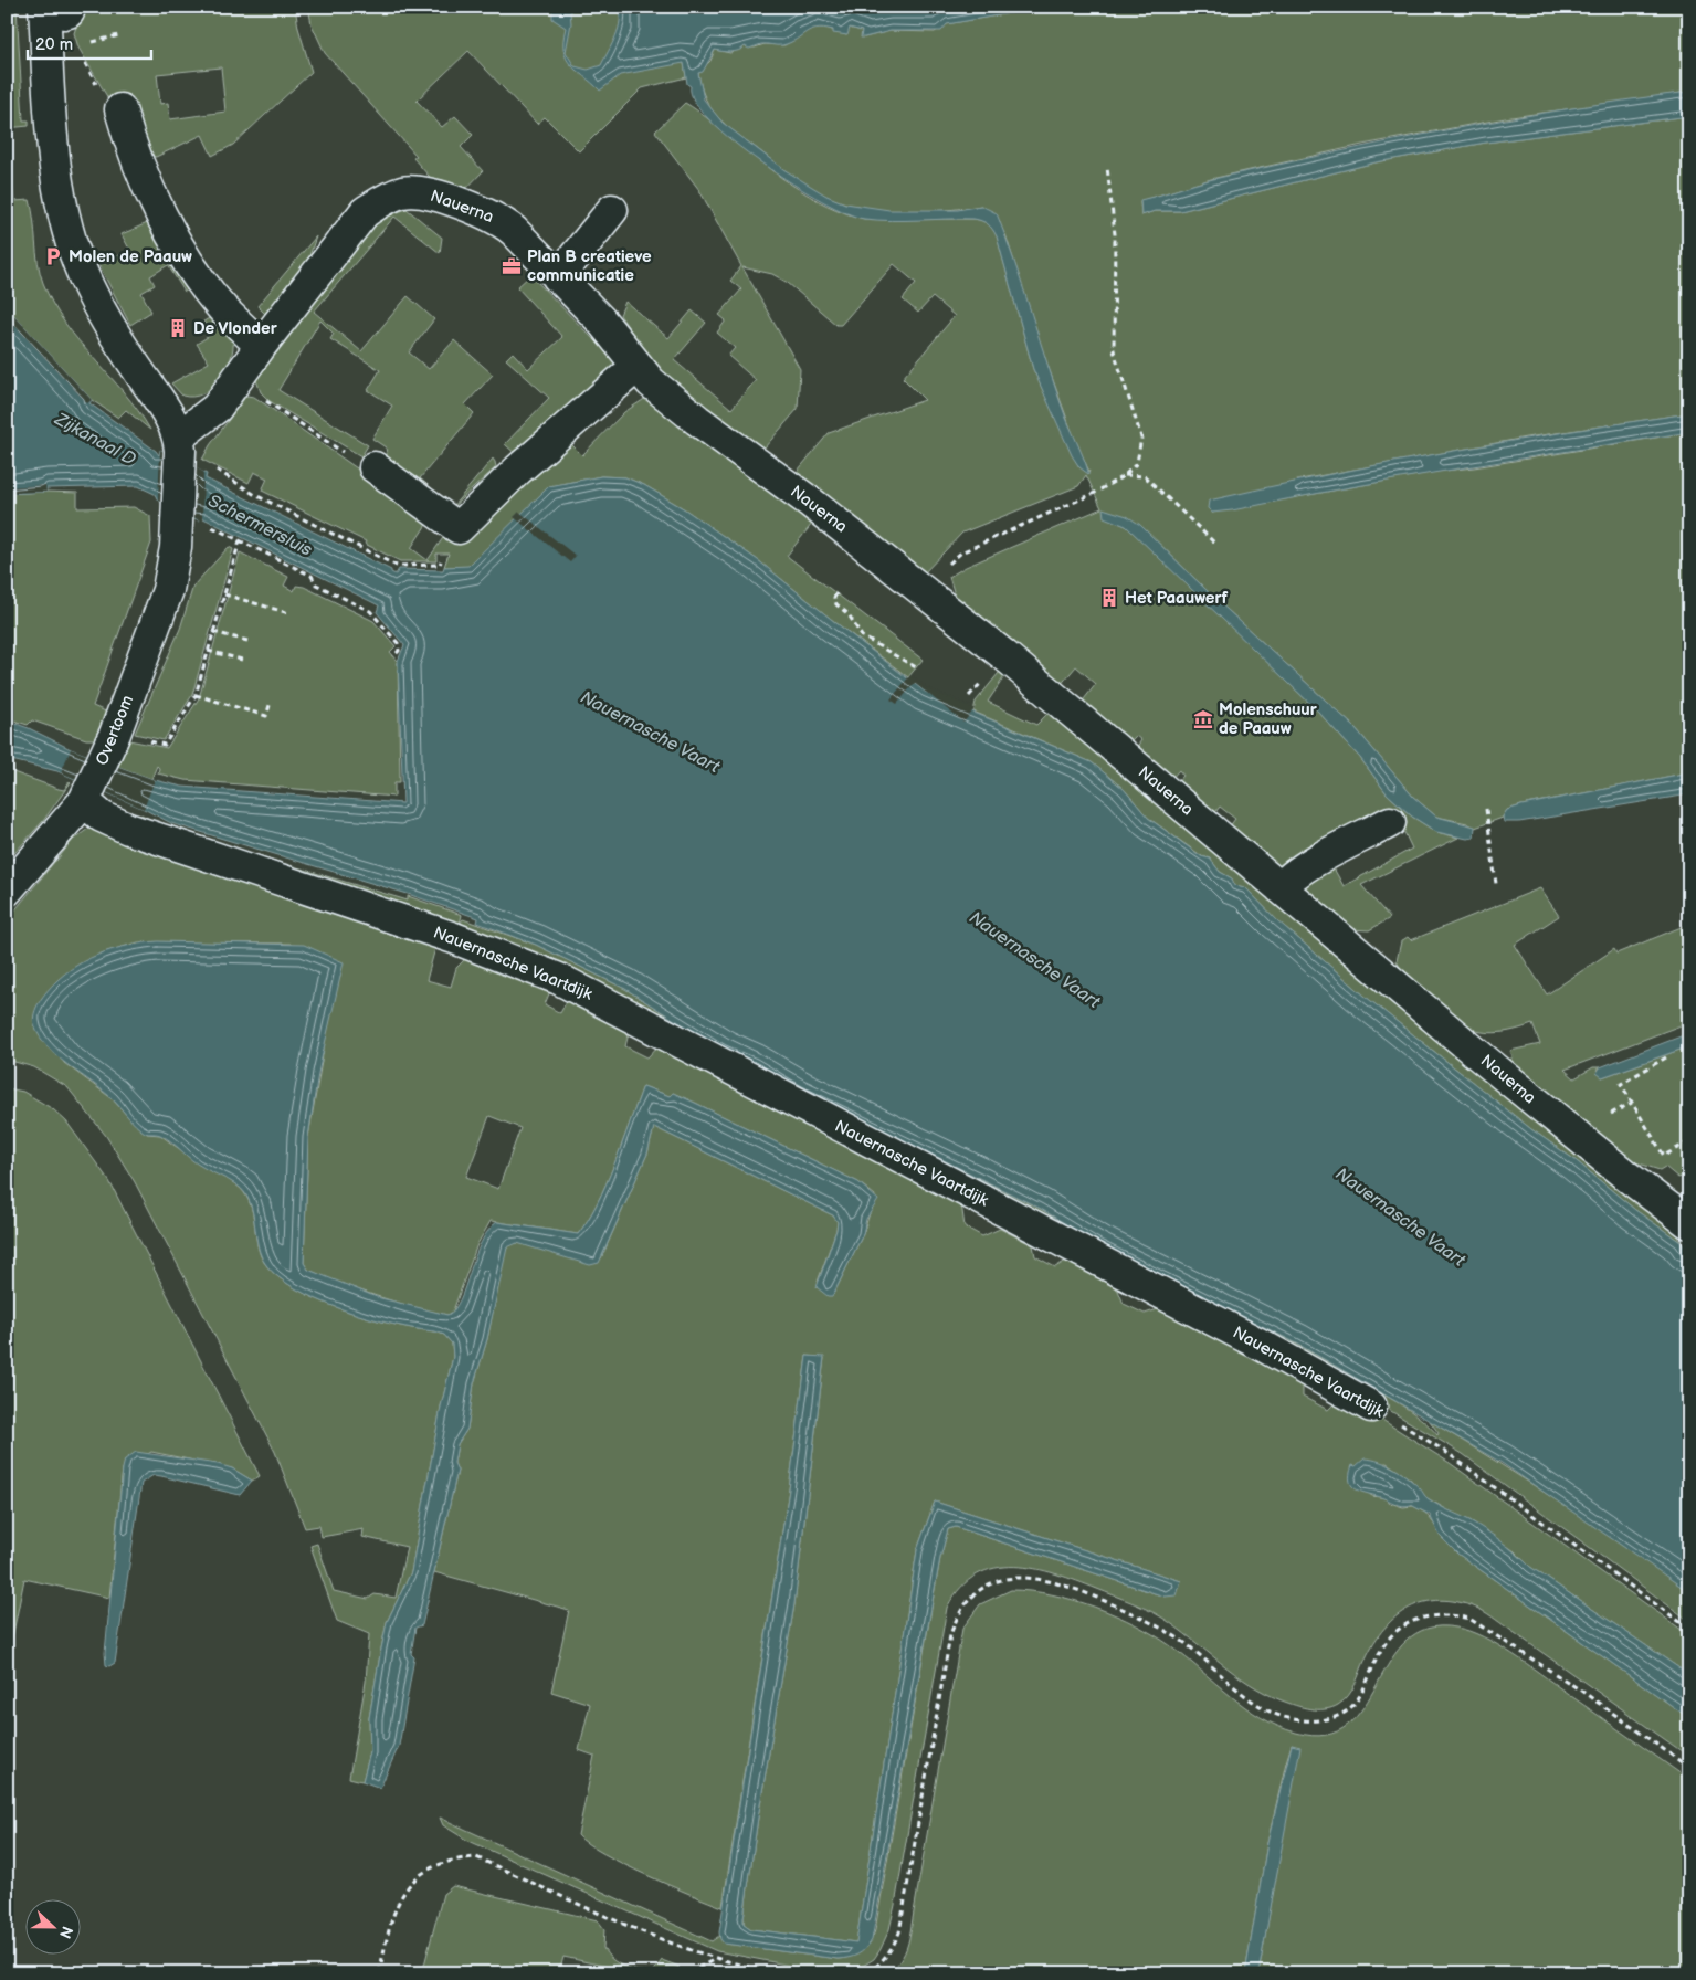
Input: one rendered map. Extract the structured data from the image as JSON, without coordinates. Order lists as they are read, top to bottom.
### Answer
{
  "streets": {
    "street": ["Nauerna", "Overtoom", "Nauernasche Vaartdijk"]
  },
  "crossings": [
    ["Overtoom", "Nauernasche Vaartdijk"]
  ],
  "water": ["Zijkanaal D", "Schermersluis", "Nauernasche Vaart"],
  "places": {
    "parking": ["Molen de Paauw"],
    "office": ["Plan B creatieve communicatie"],
    "building": ["De Vlonder", "Het Paauwerf"],
    "museum": ["Molenschuur de Paauw"]
  },
  "scale_bar": "20 m",
  "north": "right"
}
